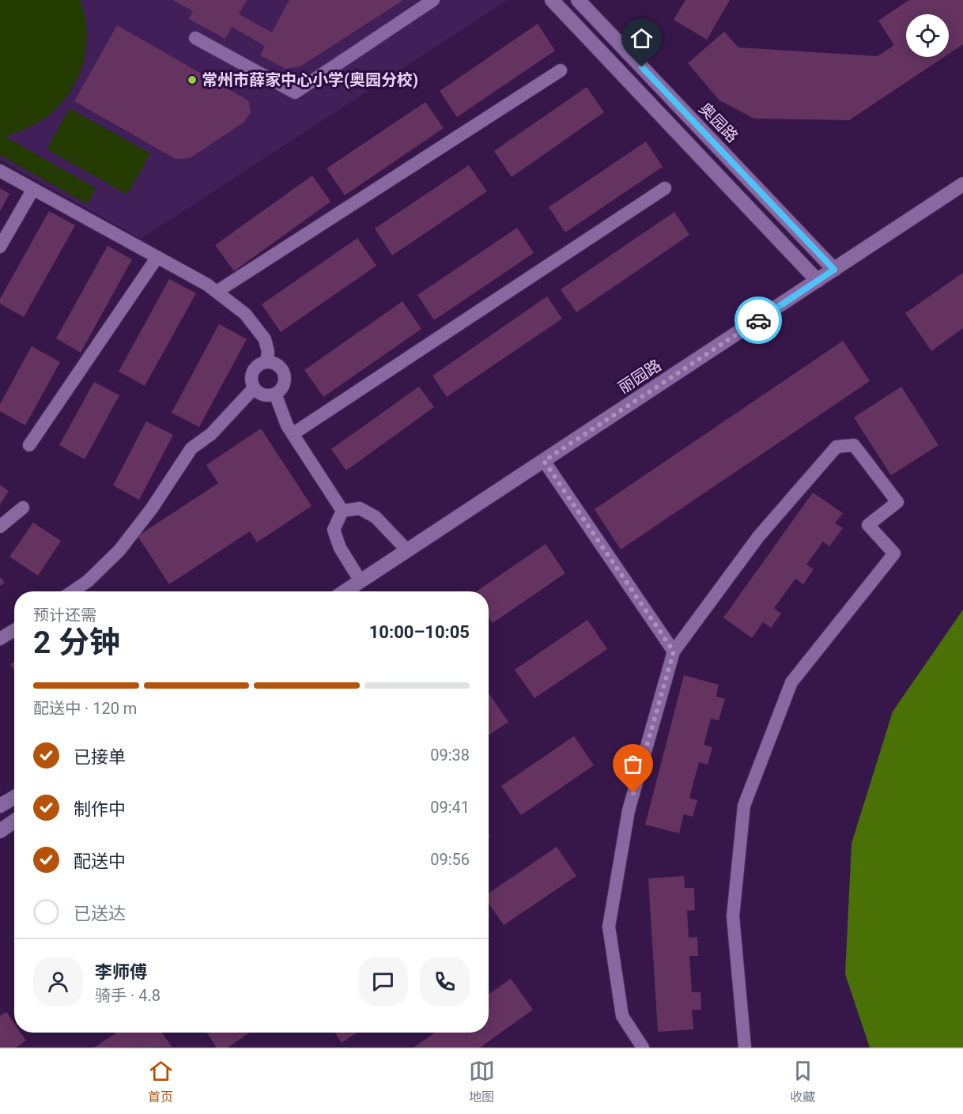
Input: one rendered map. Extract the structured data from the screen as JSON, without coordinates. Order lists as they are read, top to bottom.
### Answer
{
  "streets": {
    "street": ["奥园路", "丽园路"]
  },
  "crossings": [
    ["奥园路", "丽园路"]
  ],
  "places": ["常州市薛家中心小学(奥园分校)"],
  "page": {
    "heading": ["2 分钟", "预计还需", "10:00–10:05"],
    "panel": ["李师傅", "骑手 · 4.8"],
    "bar": "配送中 · 120 m",
    "list": [
      ["已接单", "09:38"],
      ["制作中", "09:41"],
      ["配送中", "09:56"],
      "已送达"
    ],
    "tabs": ["首页", "地图", "收藏"]
  }
}
